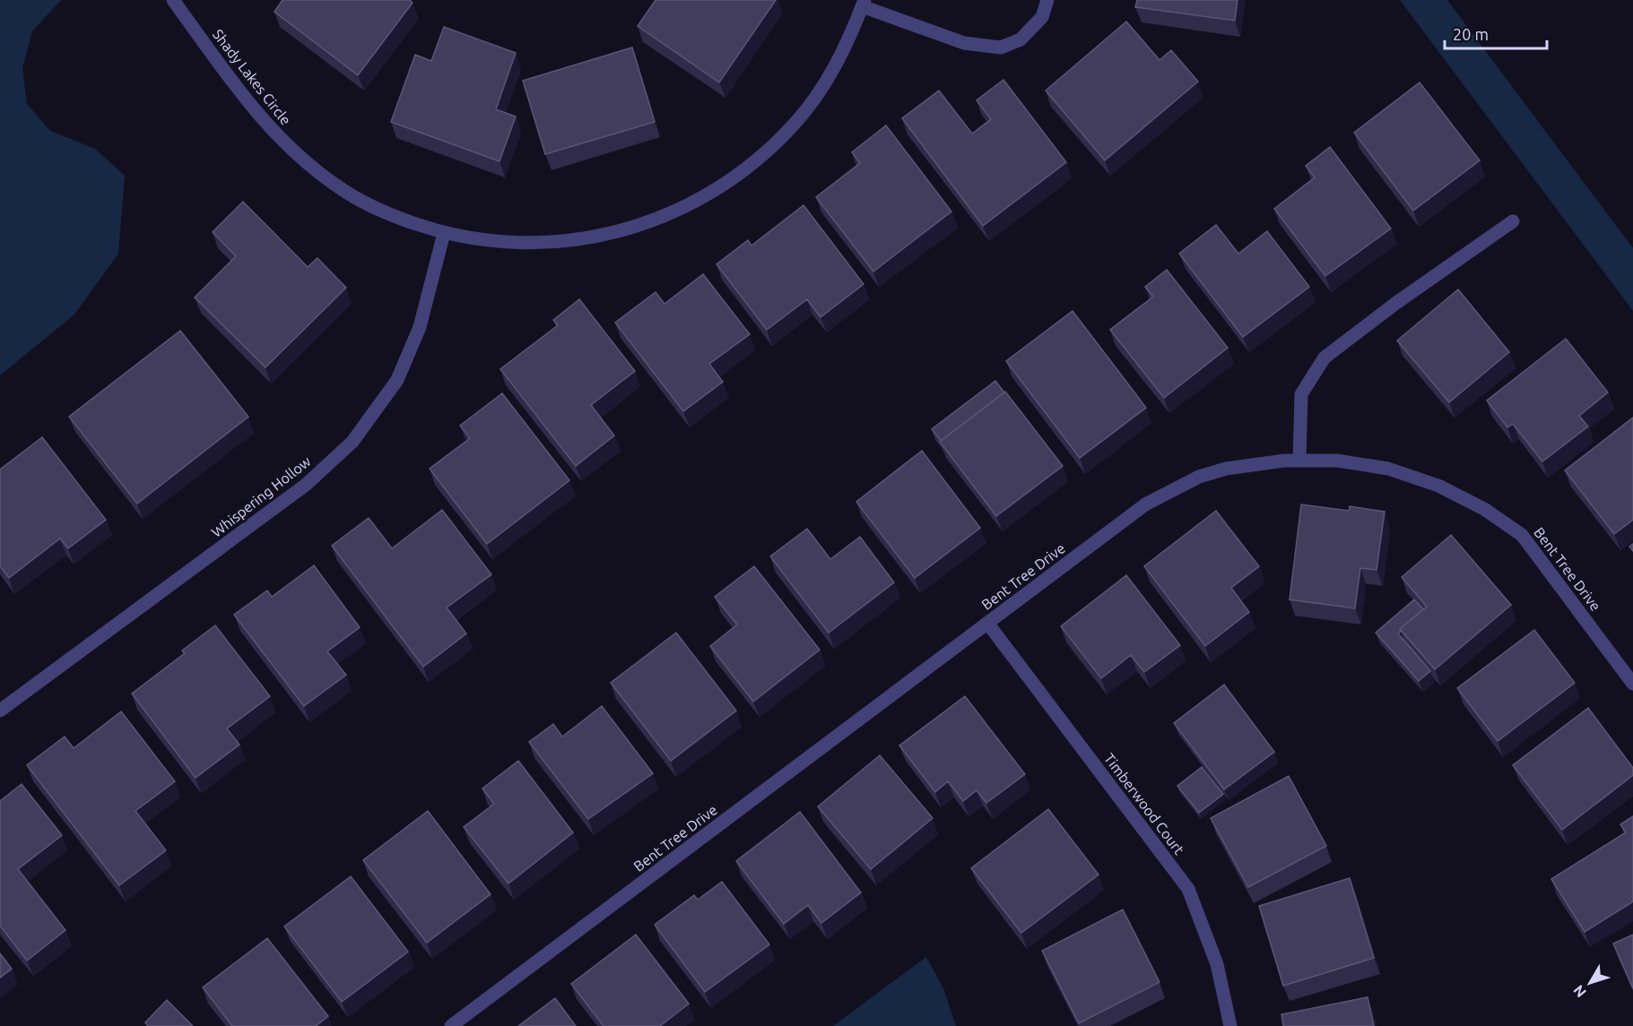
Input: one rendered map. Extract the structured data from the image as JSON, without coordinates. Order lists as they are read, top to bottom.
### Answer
{
  "streets": {
    "street": [
      "Shady Lakes Circle",
      "Whispering Hollow",
      "Bent Tree Drive",
      "Timberwood Court"
    ]
  },
  "crossings": [
    ["Shady Lakes Circle", "Whispering Hollow"],
    ["Bent Tree Drive", "Timberwood Court"]
  ],
  "scale_bar": "20 m",
  "north": "bottom left"
}
